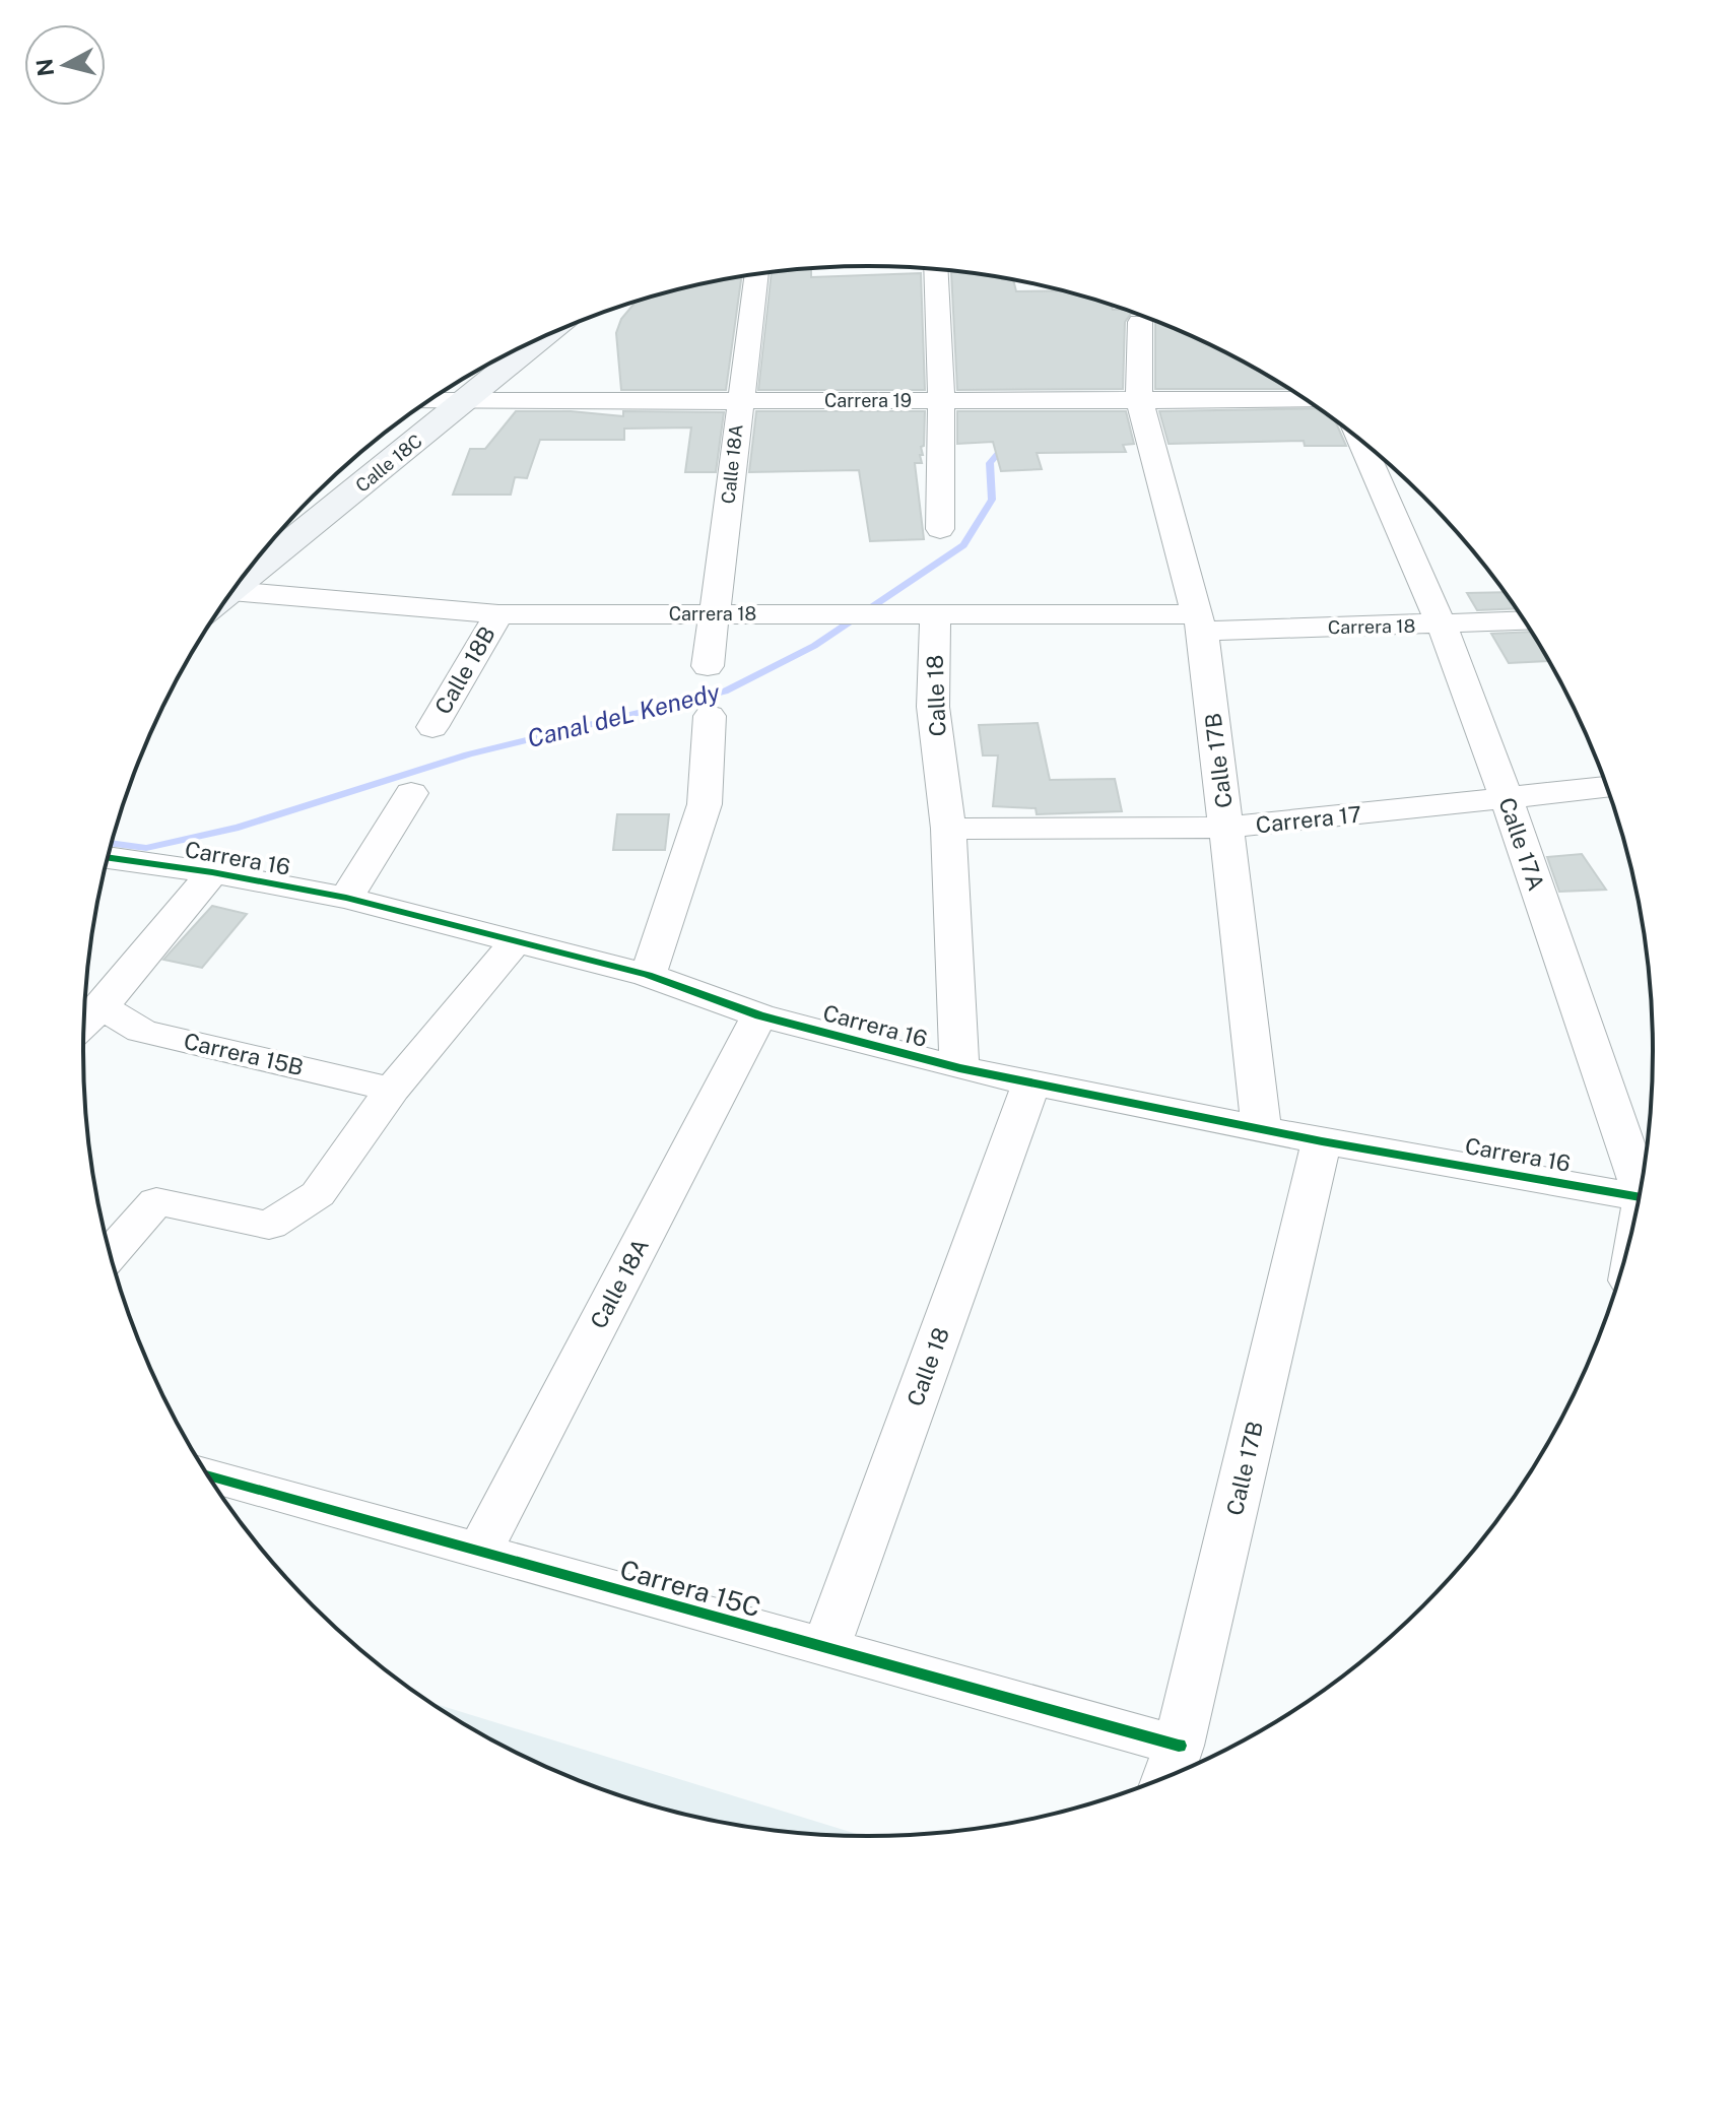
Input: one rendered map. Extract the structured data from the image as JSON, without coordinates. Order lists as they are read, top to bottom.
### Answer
{
  "streets": {
    "main road": ["Calle 18C"],
    "street": [
      "Carrera 19",
      "Calle 18A",
      "Carrera 18",
      "Calle 18B",
      "Calle 18",
      "Calle 17B",
      "Carrera 17",
      "Calle 17A",
      "Carrera 16",
      "Carrera 15B",
      "Carrera 15C"
    ]
  },
  "crossings": [
    ["Carrera 19", "Calle 18C"],
    ["Carrera 19", "Calle 18A"],
    ["Carrera 19", "Calle 17B"],
    ["Calle 18A", "Carrera 18"],
    ["Calle 18A", "Carrera 16"],
    ["Calle 18A", "Carrera 15C"],
    ["Carrera 18", "Calle 18B"],
    ["Carrera 18", "Calle 18"],
    ["Carrera 18", "Calle 17B"],
    ["Carrera 18", "Calle 17A"],
    ["Calle 18", "Carrera 17"],
    ["Calle 18", "Carrera 16"],
    ["Calle 18", "Carrera 15C"],
    ["Calle 17B", "Carrera 17"],
    ["Calle 17B", "Carrera 16"],
    ["Calle 17B", "Carrera 15C"],
    ["Carrera 17", "Calle 17A"]
  ],
  "water": ["Canal deL Kenedy"],
  "north": "left"
}
